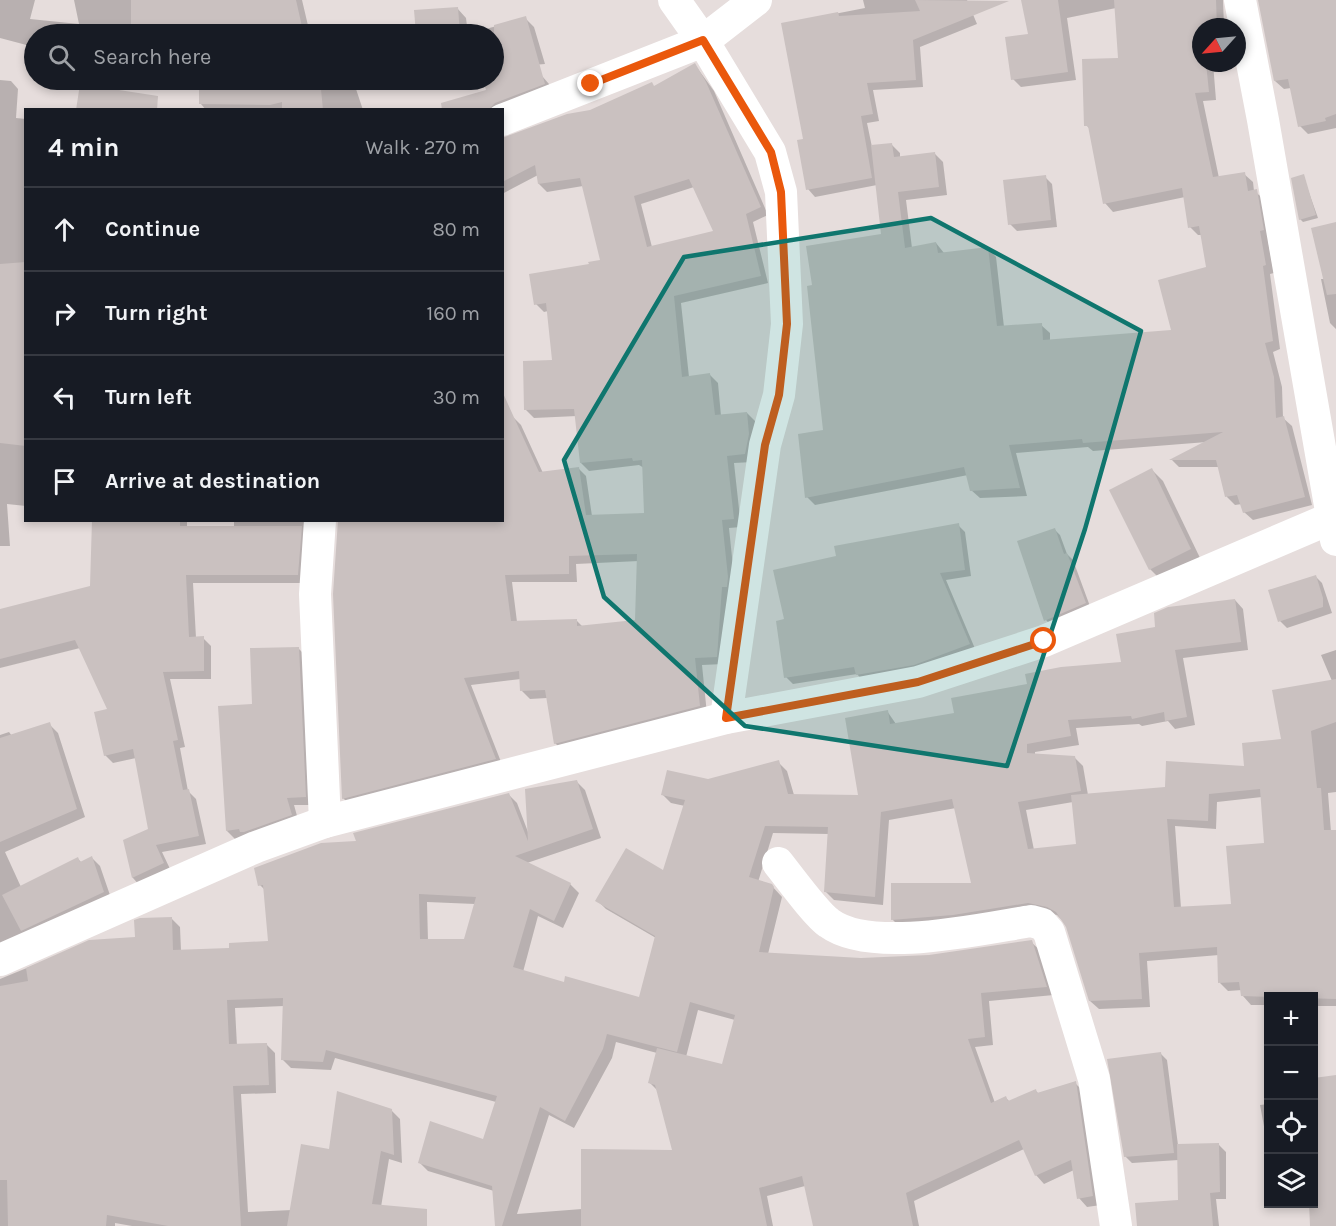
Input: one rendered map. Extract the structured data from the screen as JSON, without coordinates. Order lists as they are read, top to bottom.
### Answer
{
  "north": "bottom left",
  "page": {
    "search": "Search here",
    "heading": ["4 min", "Walk · 270 m"],
    "list": [
      ["Continue", "80 m"],
      ["Turn right", "160 m"],
      ["Turn left", "30 m"],
      "Arrive at destination"
    ],
    "map_buttons": ["+", "−"]
  }
}
